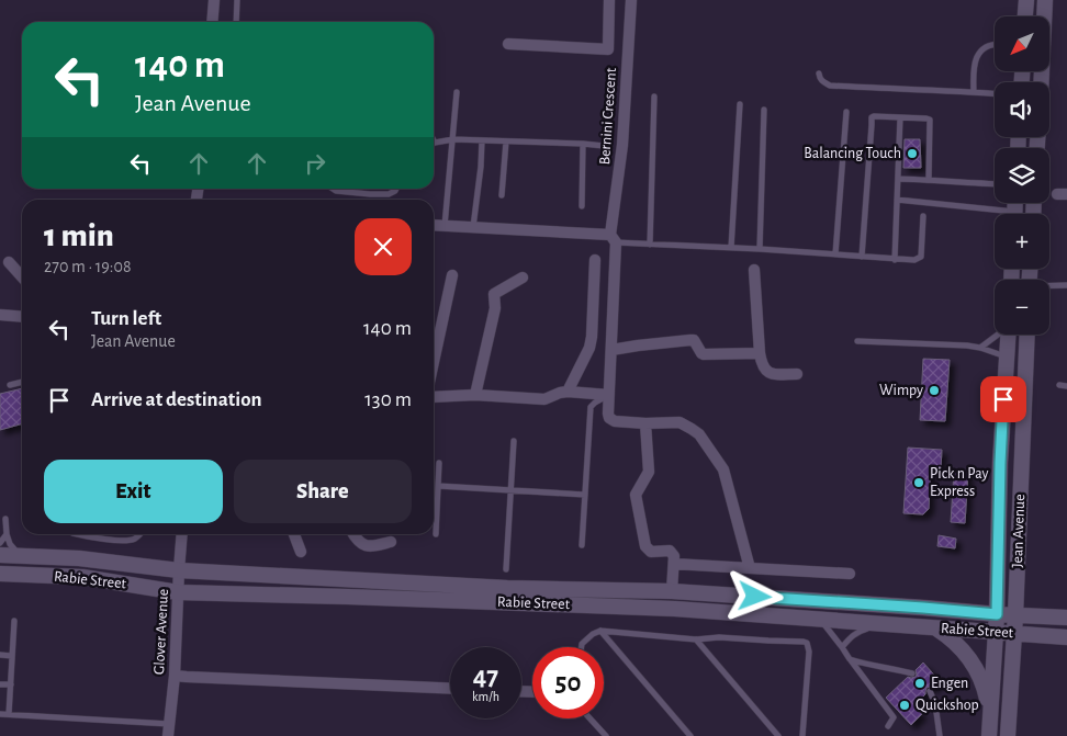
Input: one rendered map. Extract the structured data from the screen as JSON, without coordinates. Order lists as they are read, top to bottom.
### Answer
{
  "streets": {
    "main road": ["Jean Avenue", "Rabie Street"],
    "street": ["Bernini Crescent", "Glover Avenue"]
  },
  "crossings": [
    ["Jean Avenue", "Rabie Street"],
    ["Rabie Street", "Glover Avenue"]
  ],
  "places": [
    "Balancing Touch",
    "Wimpy",
    "Pick n Pay Express",
    "Engen",
    "Quickshop"
  ],
  "north": "bottom left",
  "page": {
    "map_buttons": ["+", "−"],
    "turn": ["140 m", "Jean Avenue"],
    "heading": ["1 min", "270 m · 19:08"],
    "list": [
      {
        "name": "Turn left",
        "note": "Jean Avenue",
        "value": "140 m"
      },
      {
        "name": "Arrive at destination",
        "value": "130 m"
      }
    ],
    "buttons": ["Exit", "Share"],
    "speed": "47 km/h",
    "limit": "50"
  }
}
